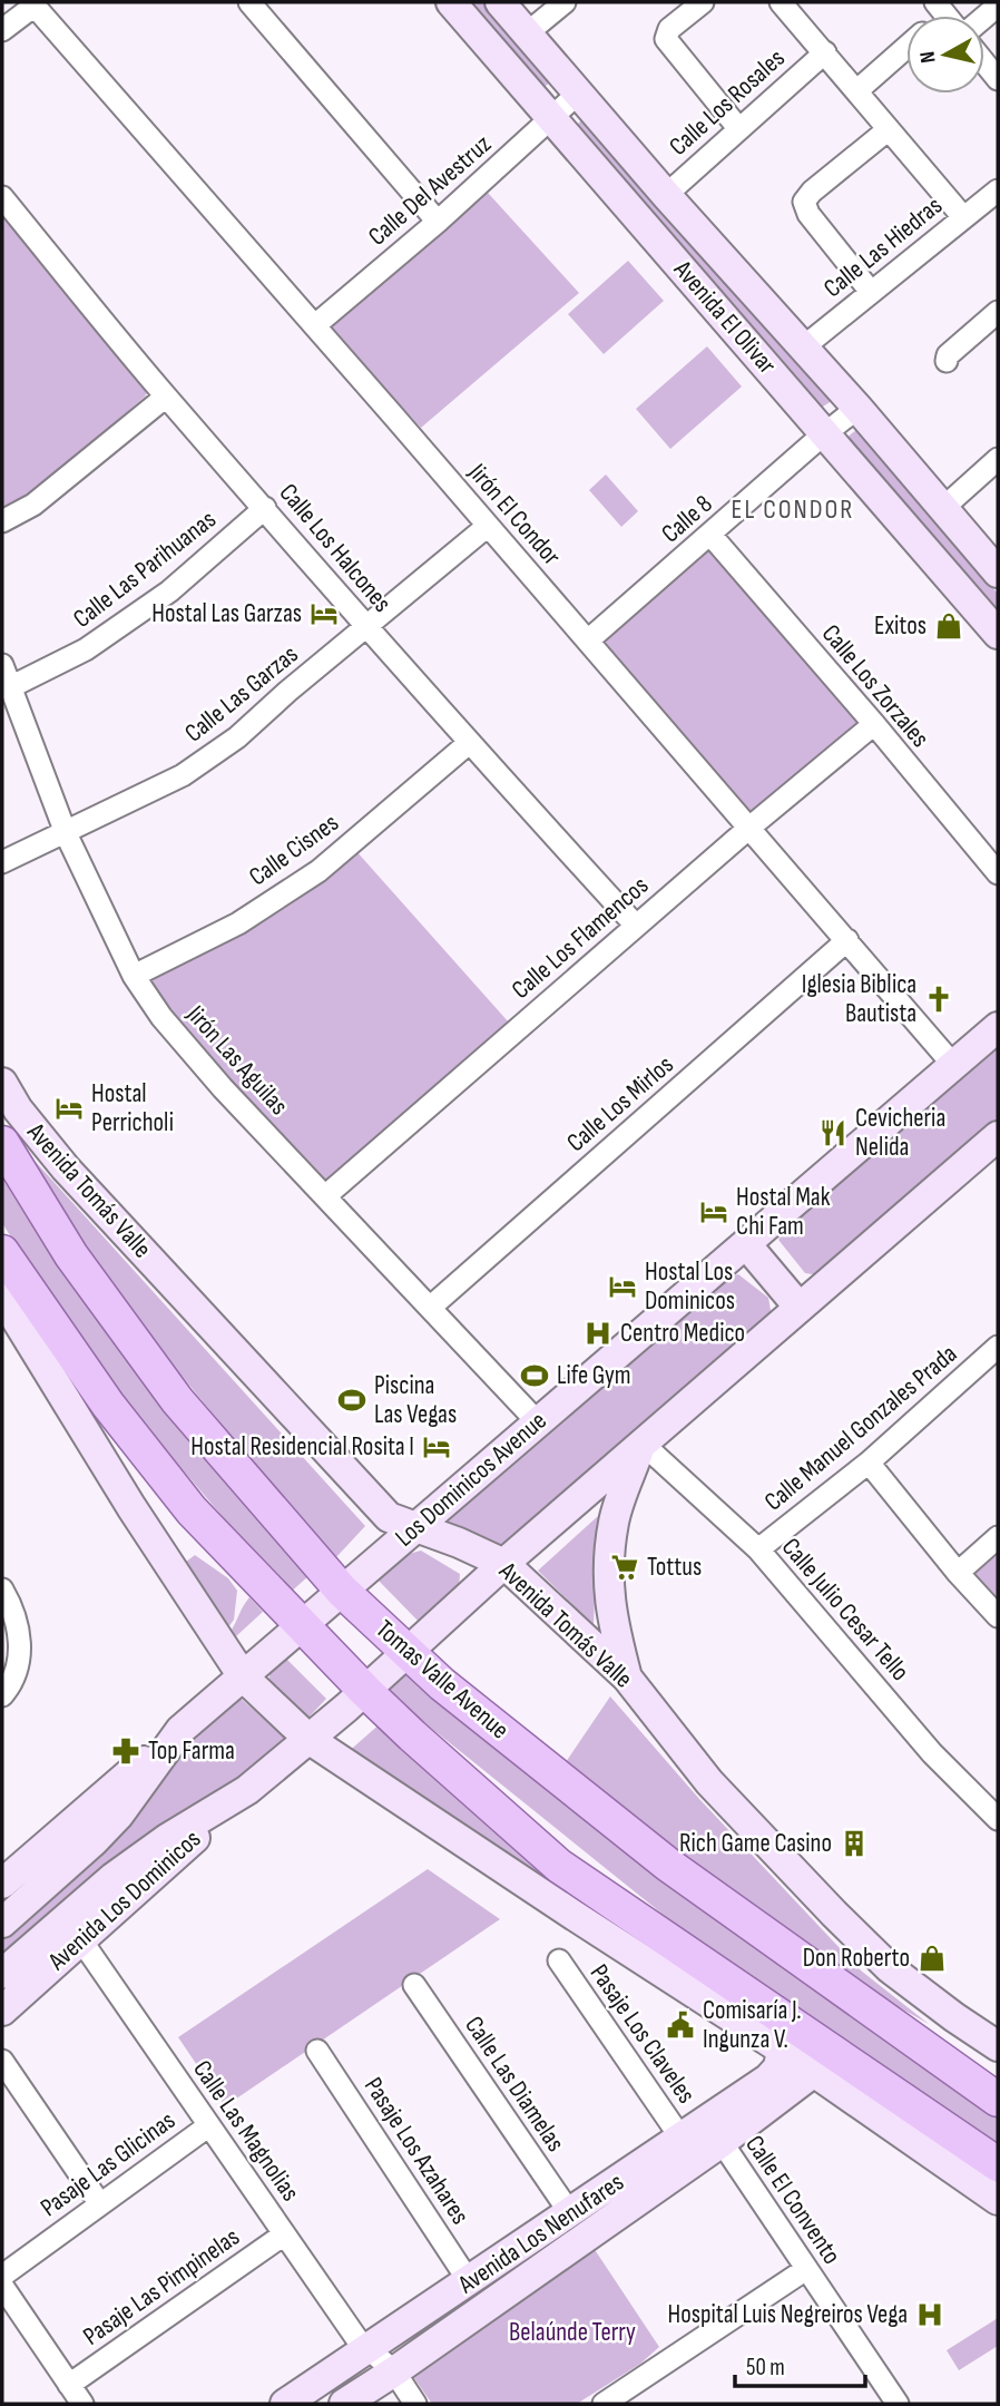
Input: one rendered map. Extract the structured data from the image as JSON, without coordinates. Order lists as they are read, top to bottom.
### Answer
{
  "streets": {
    "main road": [
      "Avenida El Olivar",
      "Avenida Tomás Valle",
      "Los Dominicos Avenue",
      "Tomas Valle Avenue",
      "Avenida Los Dominicos",
      "Avenida Los Nenufares"
    ],
    "street": [
      "Calle Los Rosales",
      "Calle Del Avestruz",
      "Calle Las Hiedras",
      "Jirón El Condor",
      "Calle 8",
      "Calle Los Halcones",
      "Calle Las Parihuanas",
      "Calle Los Zorzales",
      "Calle Las Garzas",
      "Calle Cisnes",
      "Calle Los Flamencos",
      "Jirón Las Aguilas",
      "Calle Los Mirlos",
      "Calle Manuel Gonzales Prada",
      "Calle Julio Cesar Tello",
      "Pasaje Los Claveles",
      "Calle Las Diamelas",
      "Calle Las Magnolias",
      "Pasaje Los Azahares",
      "Pasaje Las Glicinas",
      "Calle El Convento",
      "Pasaje Las Pimpinelas"
    ]
  },
  "crossings": [
    ["Calle Los Rosales", "Avenida El Olivar"],
    ["Calle Del Avestruz", "Avenida El Olivar"],
    ["Calle Del Avestruz", "Jirón El Condor"],
    ["Calle Las Hiedras", "Avenida El Olivar"],
    ["Avenida El Olivar", "Calle 8"],
    ["Jirón El Condor", "Calle 8"],
    ["Jirón El Condor", "Calle Las Garzas"],
    ["Jirón El Condor", "Calle Los Flamencos"],
    ["Jirón El Condor", "Calle Los Mirlos"],
    ["Jirón El Condor", "Los Dominicos Avenue"],
    ["Calle 8", "Calle Los Zorzales"],
    ["Calle Los Halcones", "Calle Las Parihuanas"],
    ["Calle Los Halcones", "Calle Las Garzas"],
    ["Calle Los Halcones", "Calle Cisnes"],
    ["Calle Los Halcones", "Calle Los Flamencos"],
    ["Calle Las Parihuanas", "Jirón Las Aguilas"],
    ["Calle Los Zorzales", "Calle Los Flamencos"],
    ["Calle Las Garzas", "Jirón Las Aguilas"],
    ["Calle Cisnes", "Jirón Las Aguilas"],
    ["Calle Los Flamencos", "Jirón Las Aguilas"],
    ["Jirón Las Aguilas", "Calle Los Mirlos"],
    ["Jirón Las Aguilas", "Los Dominicos Avenue"],
    ["Avenida Tomás Valle", "Los Dominicos Avenue"],
    ["Calle Manuel Gonzales Prada", "Calle Julio Cesar Tello"],
    ["Los Dominicos Avenue", "Tomas Valle Avenue"],
    ["Avenida Los Dominicos", "Calle Las Magnolias"],
    ["Pasaje Los Claveles", "Avenida Los Nenufares"],
    ["Calle Las Diamelas", "Avenida Los Nenufares"],
    ["Calle Las Magnolias", "Pasaje Las Glicinas"],
    ["Calle Las Magnolias", "Avenida Los Nenufares"],
    ["Calle Las Magnolias", "Pasaje Las Pimpinelas"],
    ["Pasaje Los Azahares", "Avenida Los Nenufares"],
    ["Calle El Convento", "Avenida Los Nenufares"]
  ],
  "districts": ["EL CONDOR"],
  "parks": ["Belaúnde Terry"],
  "places": {
    "hotel": [
      "Hostal Las Garzas",
      "Hostal Perricholi",
      "Hostal Mak Chi Fam",
      "Hostal Los Dominicos",
      "Hostal Residencial Rosita I"
    ],
    "shop": ["Exitos", "Don Roberto"],
    "church": ["Iglesia Biblica Bautista"],
    "restaurant": ["Cevicheria Nelida"],
    "hospital": ["Centro Medico", "Hospital Luis Negreiros Vega"],
    "sports": ["Life Gym", "Piscina Las Vegas"],
    "supermarket": ["Tottus"],
    "pharmacy": ["Top Farma"],
    "building": ["Rich Game Casino"],
    "public building": ["Comisaría J. Ingunza V."]
  },
  "scale_bar": "50 m",
  "north": "left"
}
